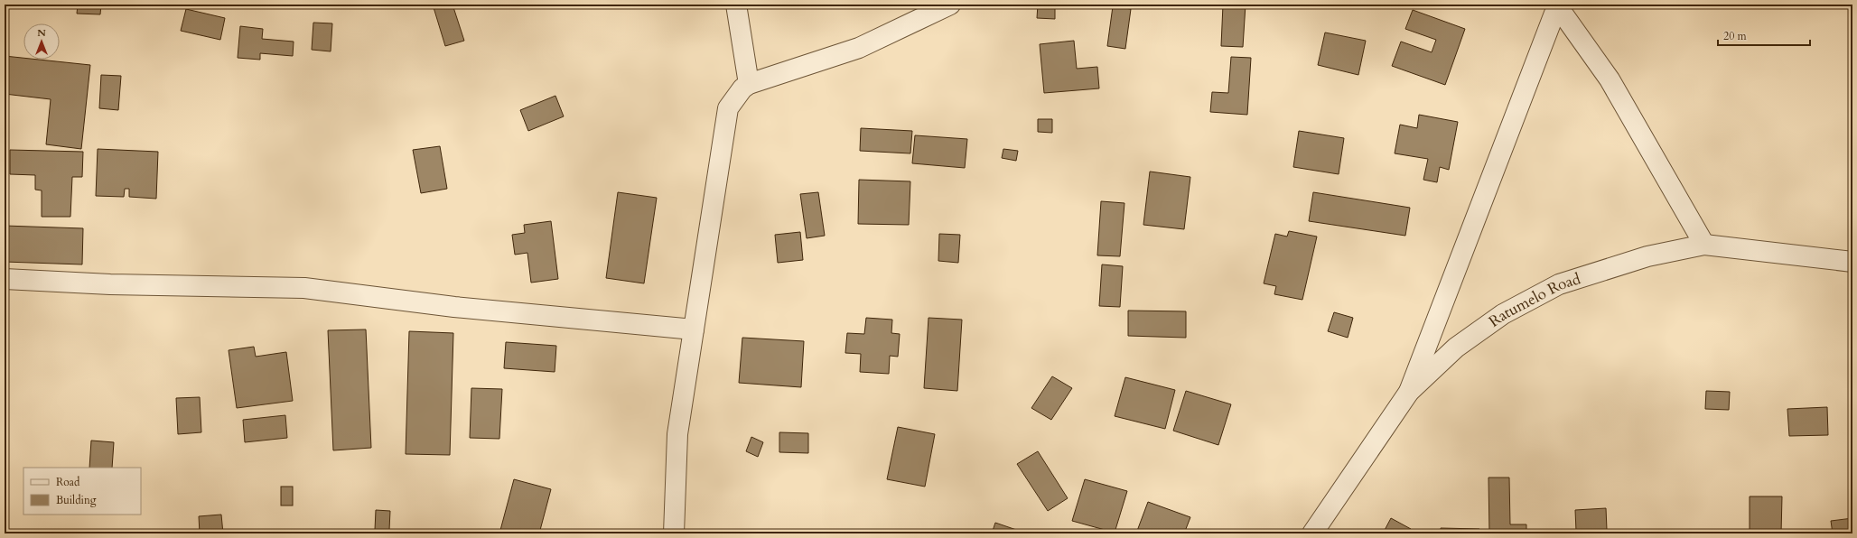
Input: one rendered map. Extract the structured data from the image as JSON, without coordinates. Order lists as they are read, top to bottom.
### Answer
{
  "streets": {
    "street": ["Ratumelo Road"]
  },
  "legend": ["Road", "Building"],
  "scale_bar": "20 m",
  "north": "top"
}
